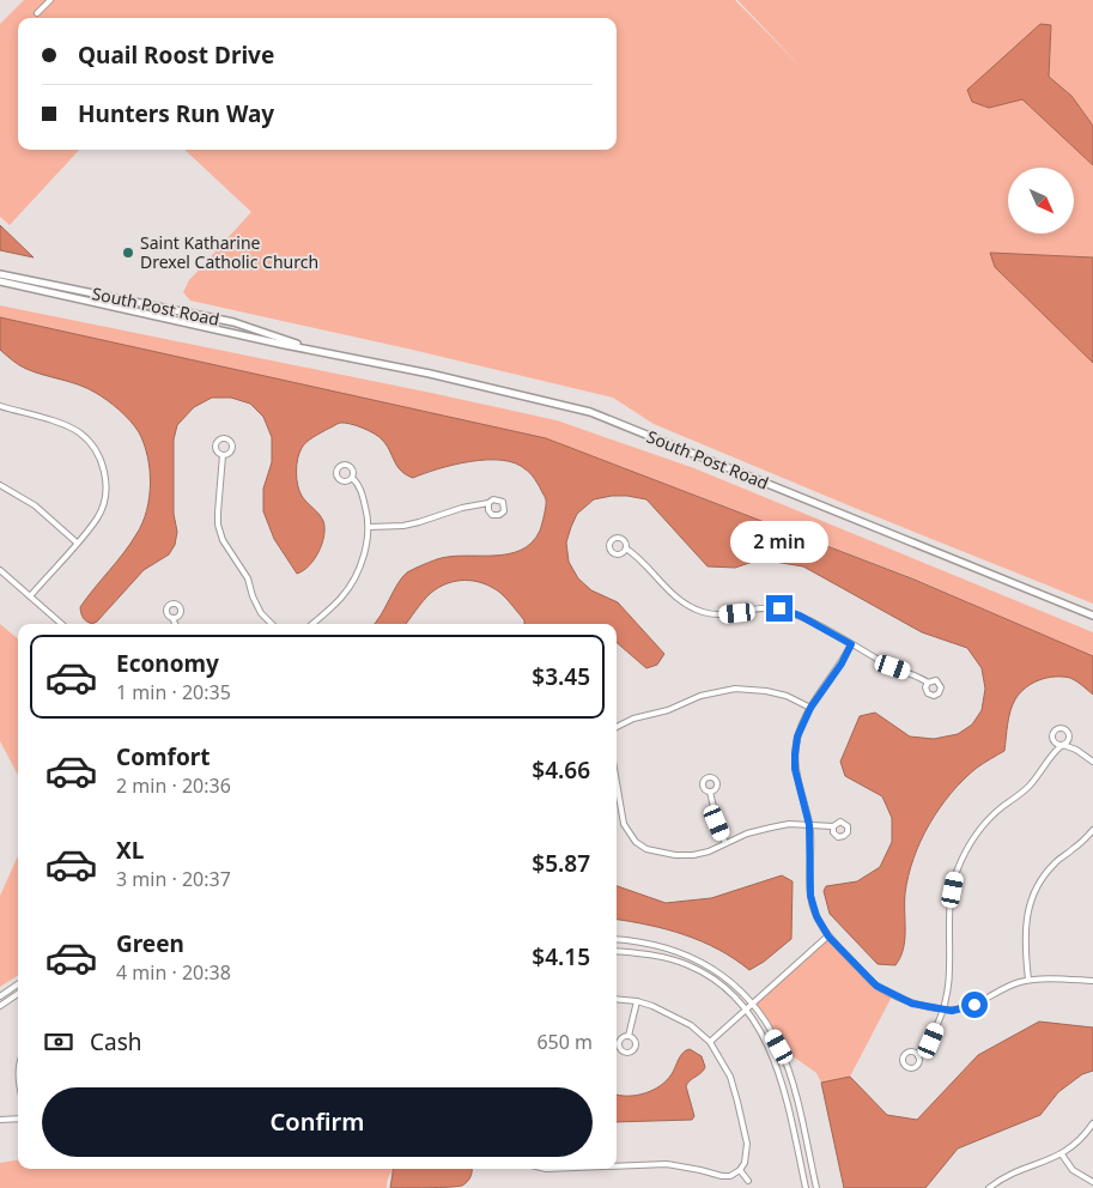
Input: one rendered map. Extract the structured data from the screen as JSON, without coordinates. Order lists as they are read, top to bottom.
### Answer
{
  "streets": {
    "street": ["South Post Road"]
  },
  "places": ["Saint Katharine Drexel Catholic Church"],
  "north": "bottom right",
  "page": {
    "banner": ["Quail Roost Drive", "Hunters Run Way"],
    "bubble": "2 min",
    "list": [
      {
        "name": "Economy",
        "note": "1 min · 20:35",
        "value": "$3.45"
      },
      {
        "name": "Comfort",
        "note": "2 min · 20:36",
        "value": "$4.66"
      },
      {
        "name": "XL",
        "note": "3 min · 20:37",
        "value": "$5.87"
      },
      {
        "name": "Green",
        "note": "4 min · 20:38",
        "value": "$4.15"
      }
    ],
    "pay": ["Cash", "650 m"],
    "buttons": "Confirm"
  }
}
